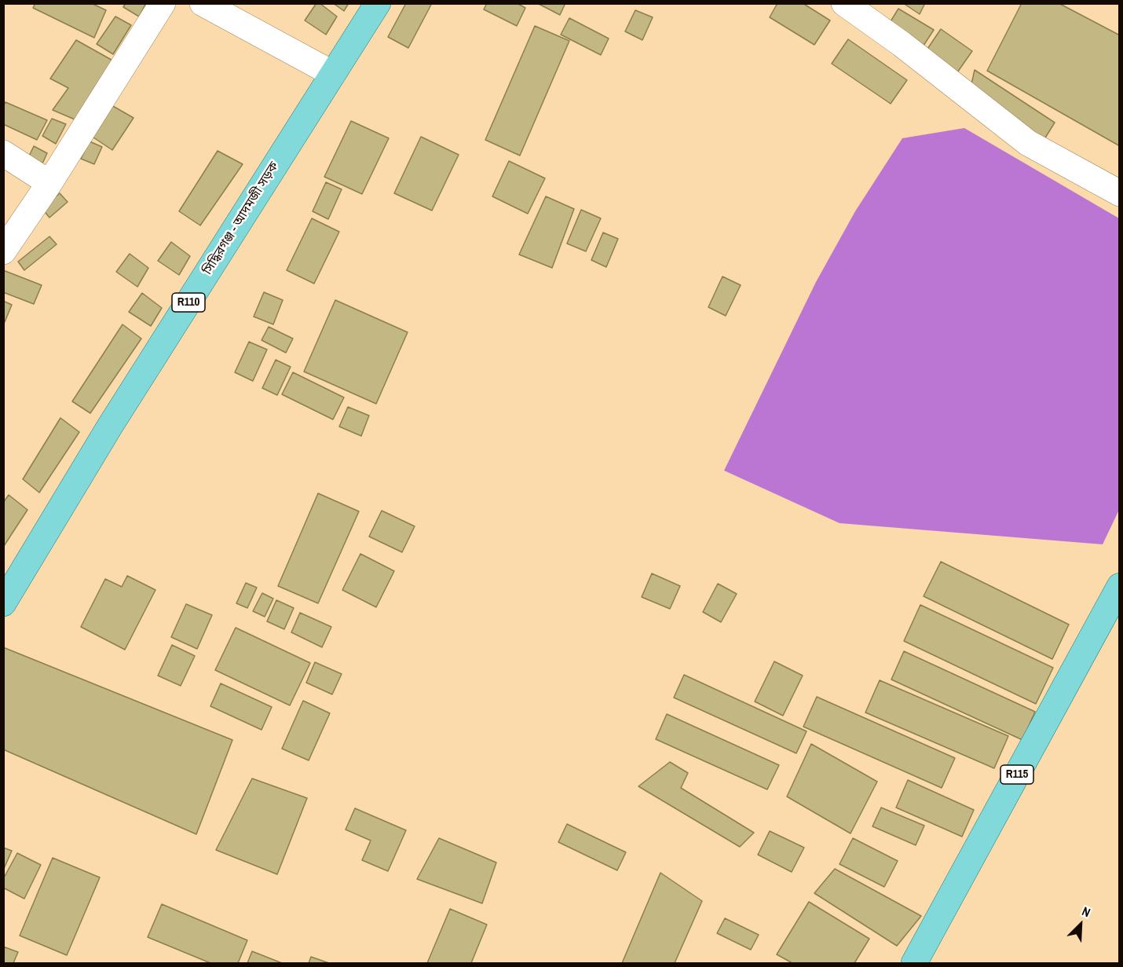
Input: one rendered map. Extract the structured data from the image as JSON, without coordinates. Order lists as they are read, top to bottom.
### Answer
{
  "streets": {
    "main road": ["সিদ্ধিরগঞ্জ - আদমজী সড়ক", "R110", "R115"]
  },
  "north": "top right"
}
